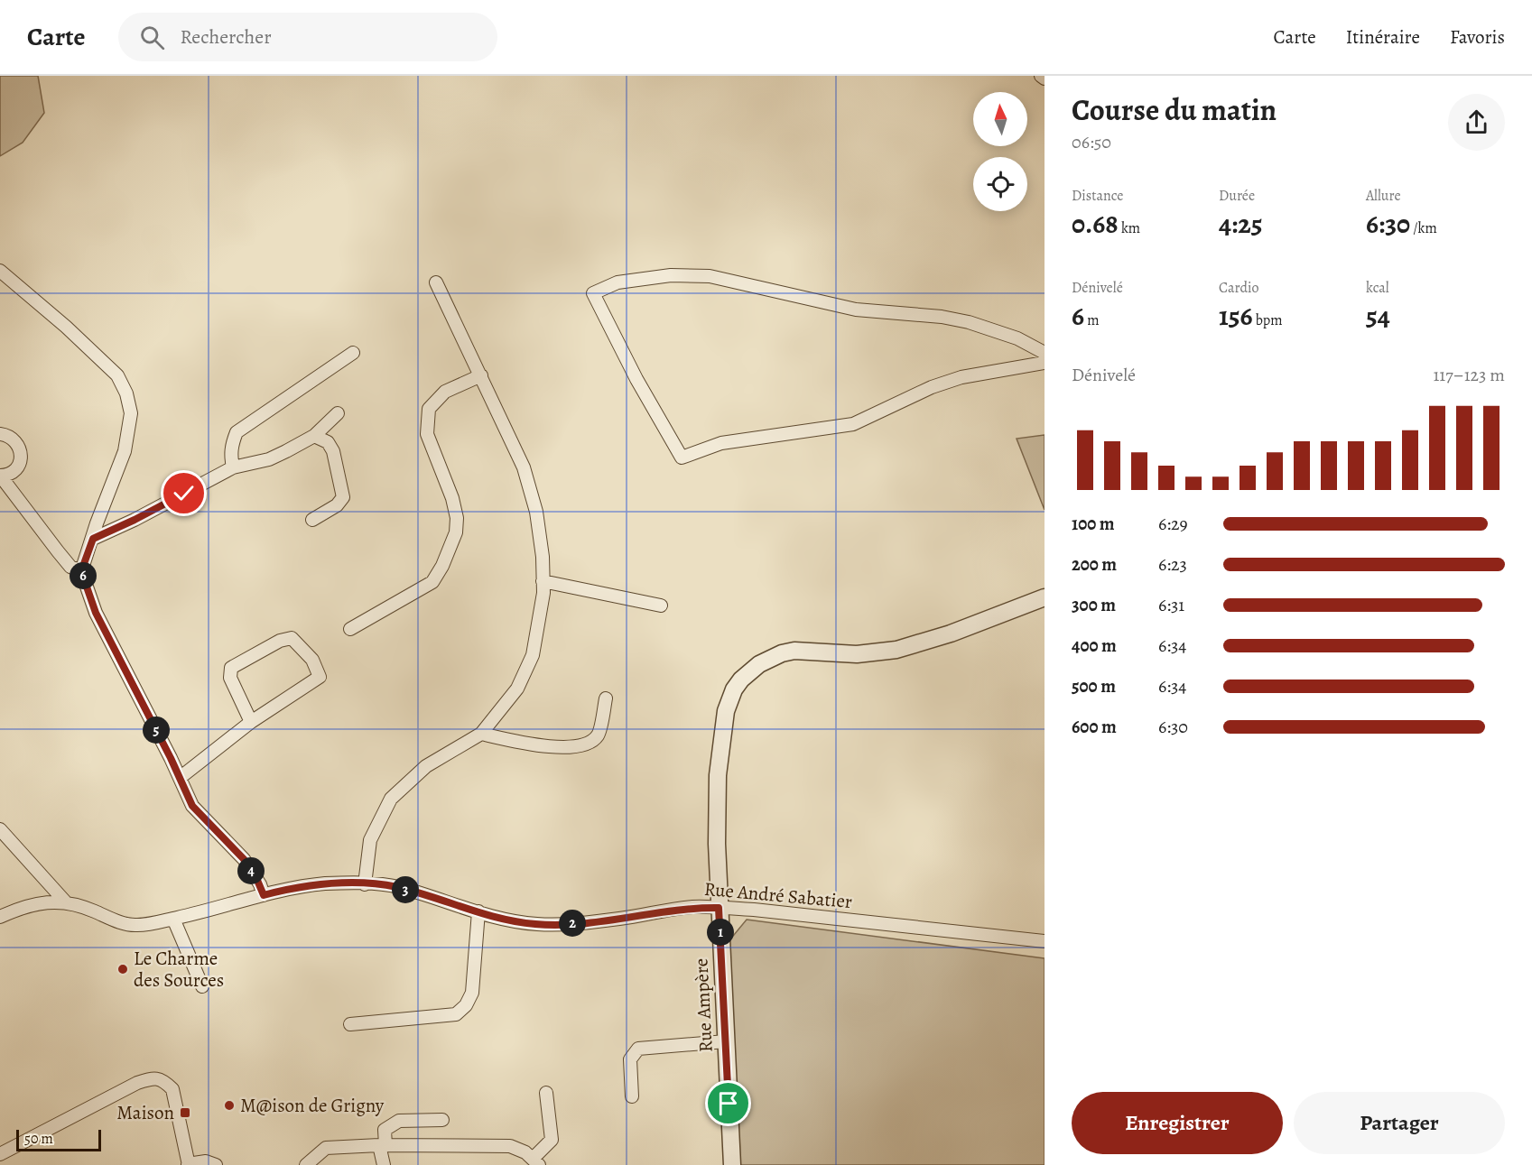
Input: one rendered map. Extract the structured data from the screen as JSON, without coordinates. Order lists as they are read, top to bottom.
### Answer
{
  "streets": {
    "street": ["Rue André Sabatier", "Rue Ampère"]
  },
  "crossings": [
    ["Rue André Sabatier", "Rue Ampère"]
  ],
  "places": {
    "other": ["Le Charme des Sources", "M@ison de Grigny"],
    "transit": ["Maison"]
  },
  "scale_bar": "50 m",
  "north": "top",
  "page": {
    "header": "Carte",
    "search": "Rechercher",
    "nav": ["Carte", "Itinéraire", "Favoris"],
    "heading": ["Course du matin", "06:50"],
    "stats": [
      ["Distance", "0.68 km"],
      ["Durée", "4:25"],
      ["Allure", "6:30 /km"],
      ["Dénivelé", "6 m"],
      ["Cardio", "156 bpm"],
      ["kcal", "54"]
    ],
    "chart": ["Dénivelé", "117–123 m"],
    "list": [
      {
        "name": "100 m",
        "note": "6:29"
      },
      {
        "name": "200 m",
        "note": "6:23"
      },
      {
        "name": "300 m",
        "note": "6:31"
      },
      {
        "name": "400 m",
        "note": "6:34"
      },
      {
        "name": "500 m",
        "note": "6:34"
      },
      {
        "name": "600 m",
        "note": "6:30"
      }
    ],
    "pins": [
      "6",
      "5",
      "4",
      "3",
      "2",
      "1"
    ],
    "buttons": ["Enregistrer", "Partager"],
    "scale": "50 m"
  }
}
